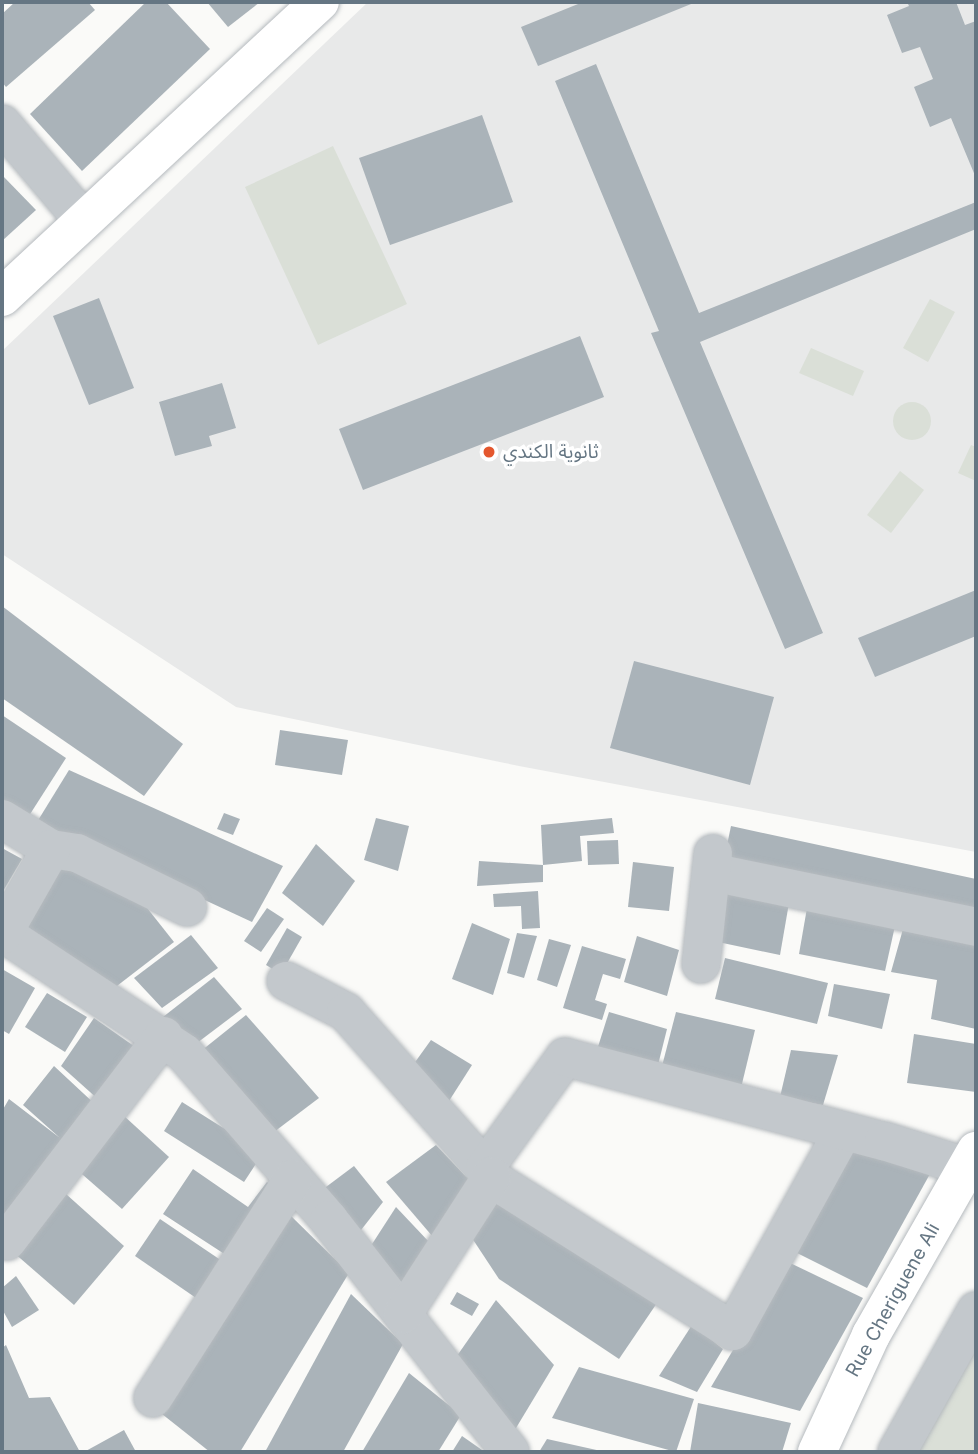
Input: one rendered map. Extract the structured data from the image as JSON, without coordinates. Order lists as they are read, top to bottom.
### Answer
{
  "streets": {
    "main road": ["Rue Cheriguene Ali"]
  },
  "places": ["ثانوية الكندي"]
}
